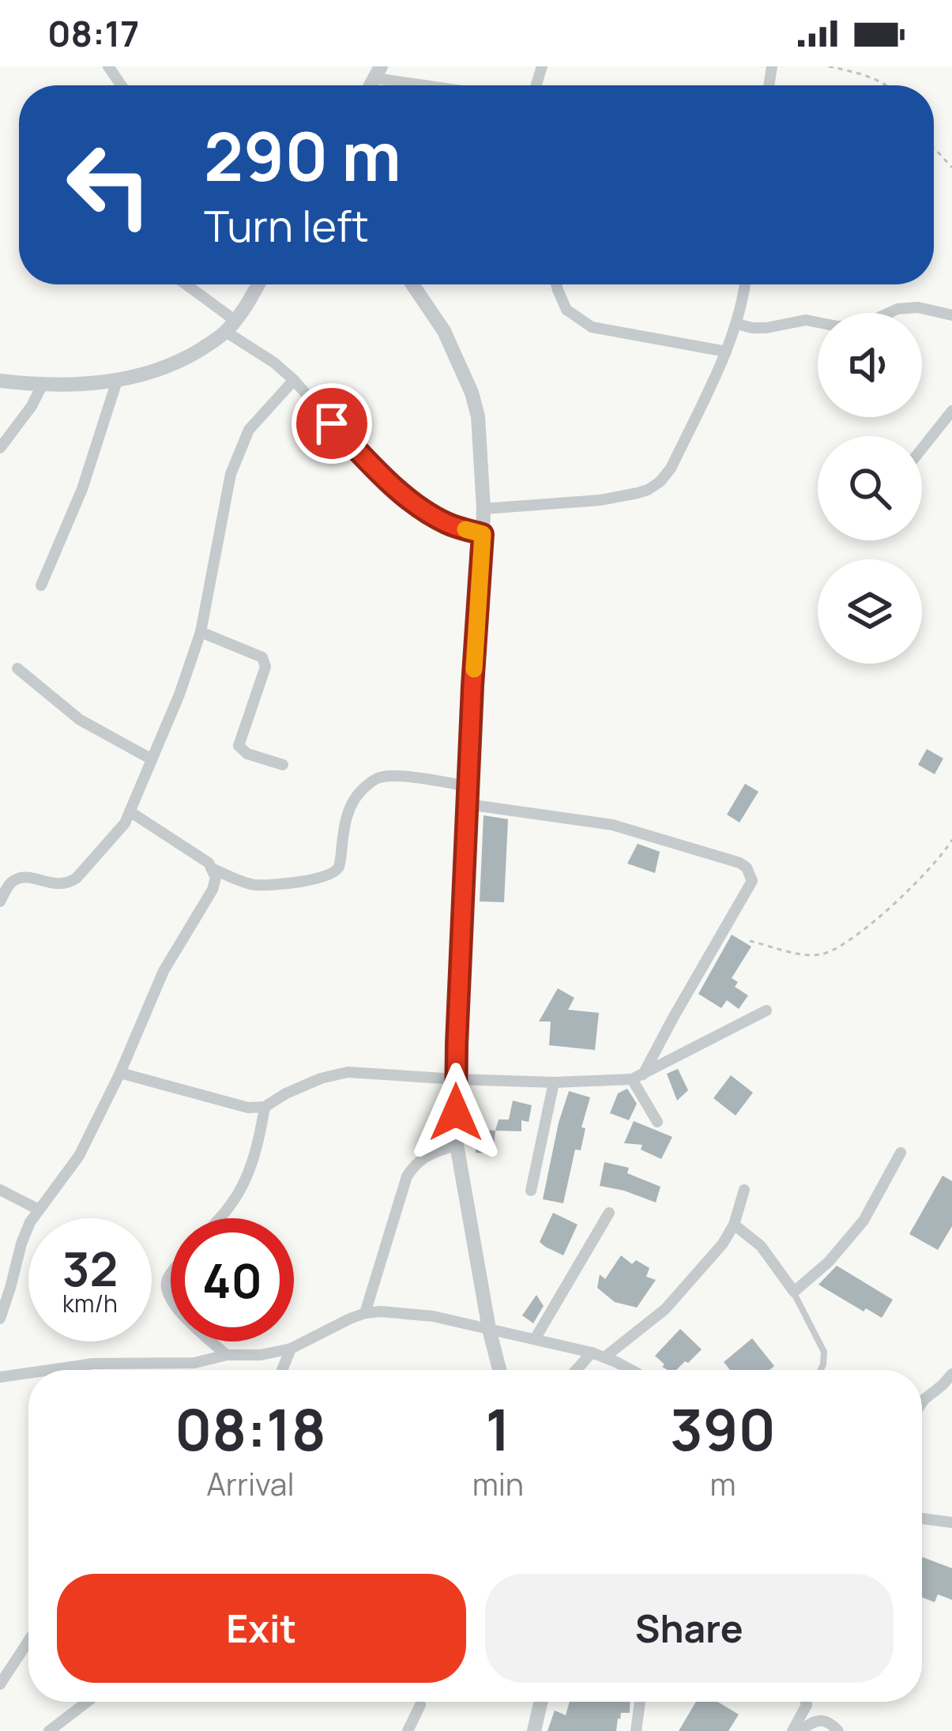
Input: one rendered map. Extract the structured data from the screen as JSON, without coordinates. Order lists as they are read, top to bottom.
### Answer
{
  "page": {
    "status": "08:17",
    "turn": ["290 m", "Turn left"],
    "speed": "32 km/h",
    "limit": "40",
    "eta": [
      "08:18",
      "Arrival",
      "1",
      "min",
      "390",
      "m"
    ],
    "buttons": ["Exit", "Share"]
  }
}
